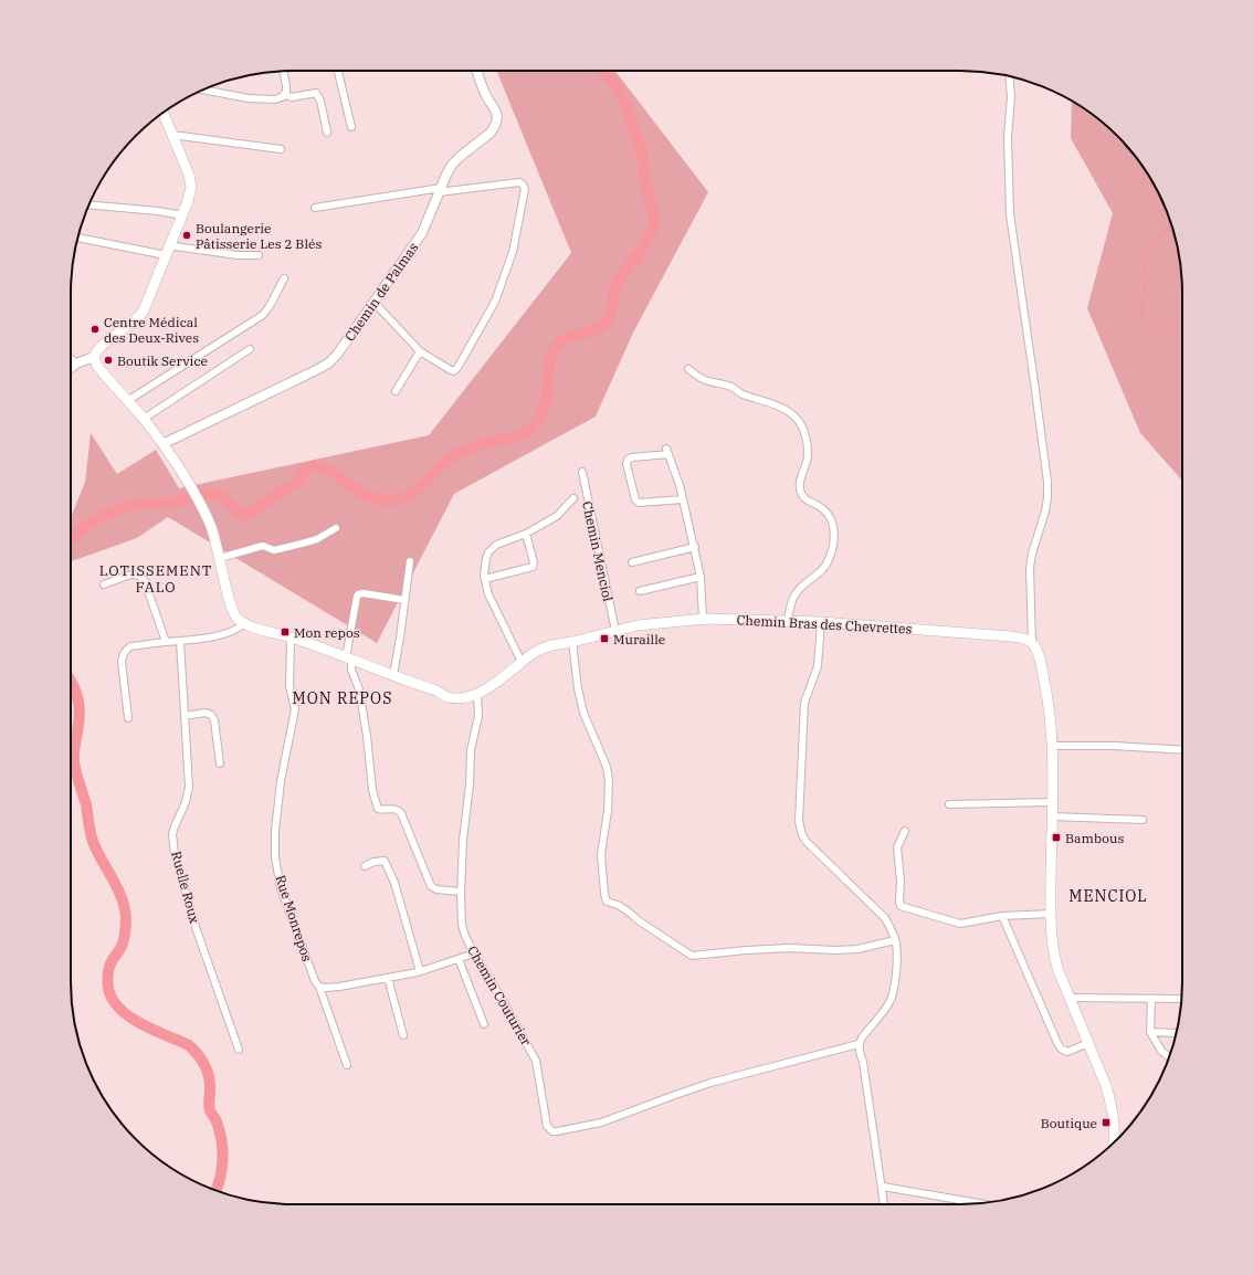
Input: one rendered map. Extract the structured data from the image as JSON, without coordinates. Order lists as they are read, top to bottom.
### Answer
{
  "streets": {
    "main road": ["Chemin Bras des Chevrettes"],
    "street": [
      "Chemin de Palmas",
      "Chemin Menciol",
      "Ruelle Roux",
      "Rue Monrepos",
      "Chemin Couturier"
    ]
  },
  "crossings": [
    ["Chemin de Palmas", "Chemin Bras des Chevrettes"],
    ["Chemin Menciol", "Chemin Bras des Chevrettes"],
    ["Chemin Bras des Chevrettes", "Rue Monrepos"],
    ["Chemin Bras des Chevrettes", "Chemin Couturier"]
  ],
  "districts": ["LOTISSEMENT FALO", "MON REPOS", "MENCIOL"],
  "places": {
    "other": ["Boulangerie Pâtisserie Les 2 Blés", "Centre Médical des Deux-Rives", "Boutik Service"],
    "transit": [
      "Mon repos",
      "Muraille",
      "Bambous",
      "Boutique"
    ]
  }
}
